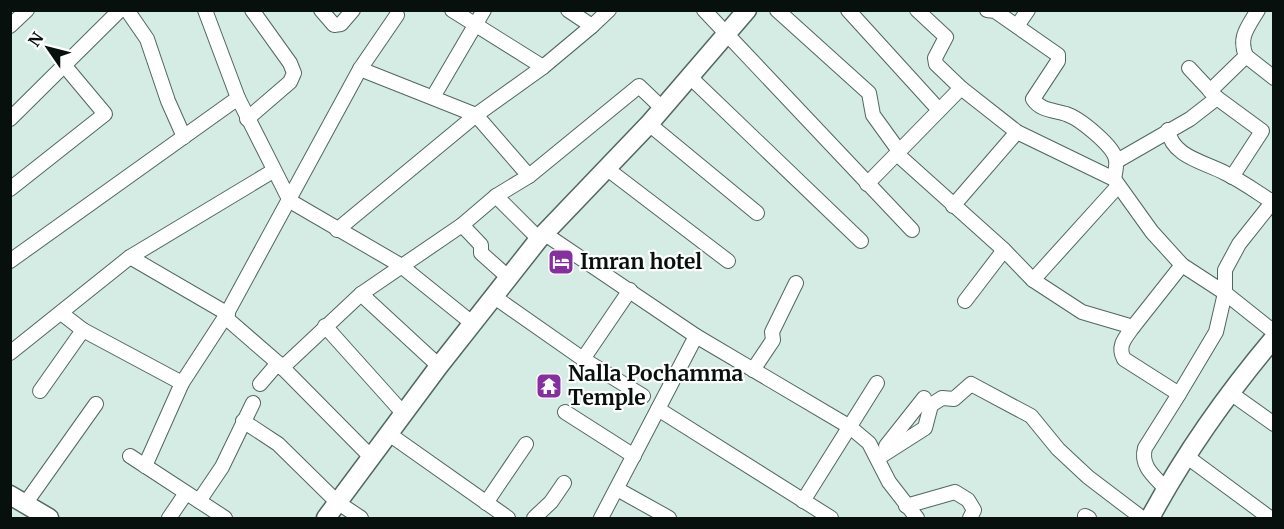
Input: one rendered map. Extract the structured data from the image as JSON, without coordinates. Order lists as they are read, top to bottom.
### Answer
{
  "places": {
    "hotel": ["Imran hotel"],
    "temple": ["Nalla Pochamma Temple"]
  },
  "north": "top left"
}
